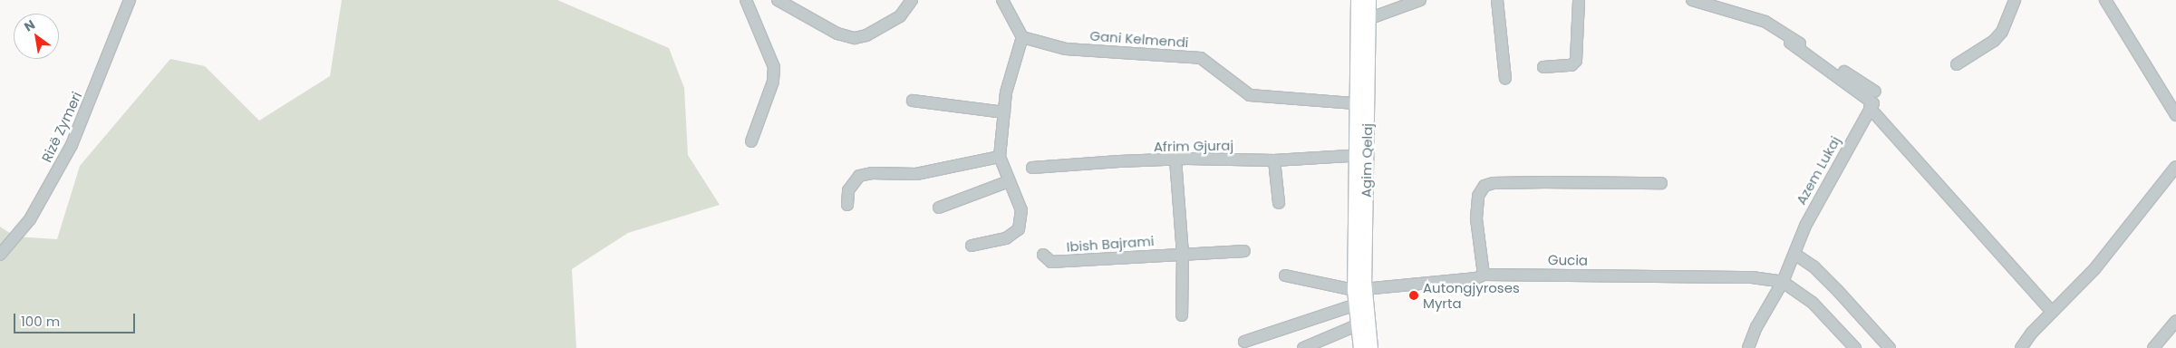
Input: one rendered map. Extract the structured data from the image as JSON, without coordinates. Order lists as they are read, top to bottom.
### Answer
{
  "streets": {
    "main road": ["Agim Qelaj"],
    "street": [
      "Gani Kelmendi",
      "Rizë Zymeri",
      "Afrim Gjuraj",
      "Azem Lukaj",
      "Ibish Bajrami",
      "Gucia"
    ]
  },
  "crossings": [
    ["Gani Kelmendi", "Agim Qelaj"],
    ["Afrim Gjuraj", "Agim Qelaj"],
    ["Agim Qelaj", "Gucia"],
    ["Azem Lukaj", "Gucia"]
  ],
  "places": ["Autongjyroses Myrta"],
  "scale_bar": "100 m",
  "north": "top left"
}
